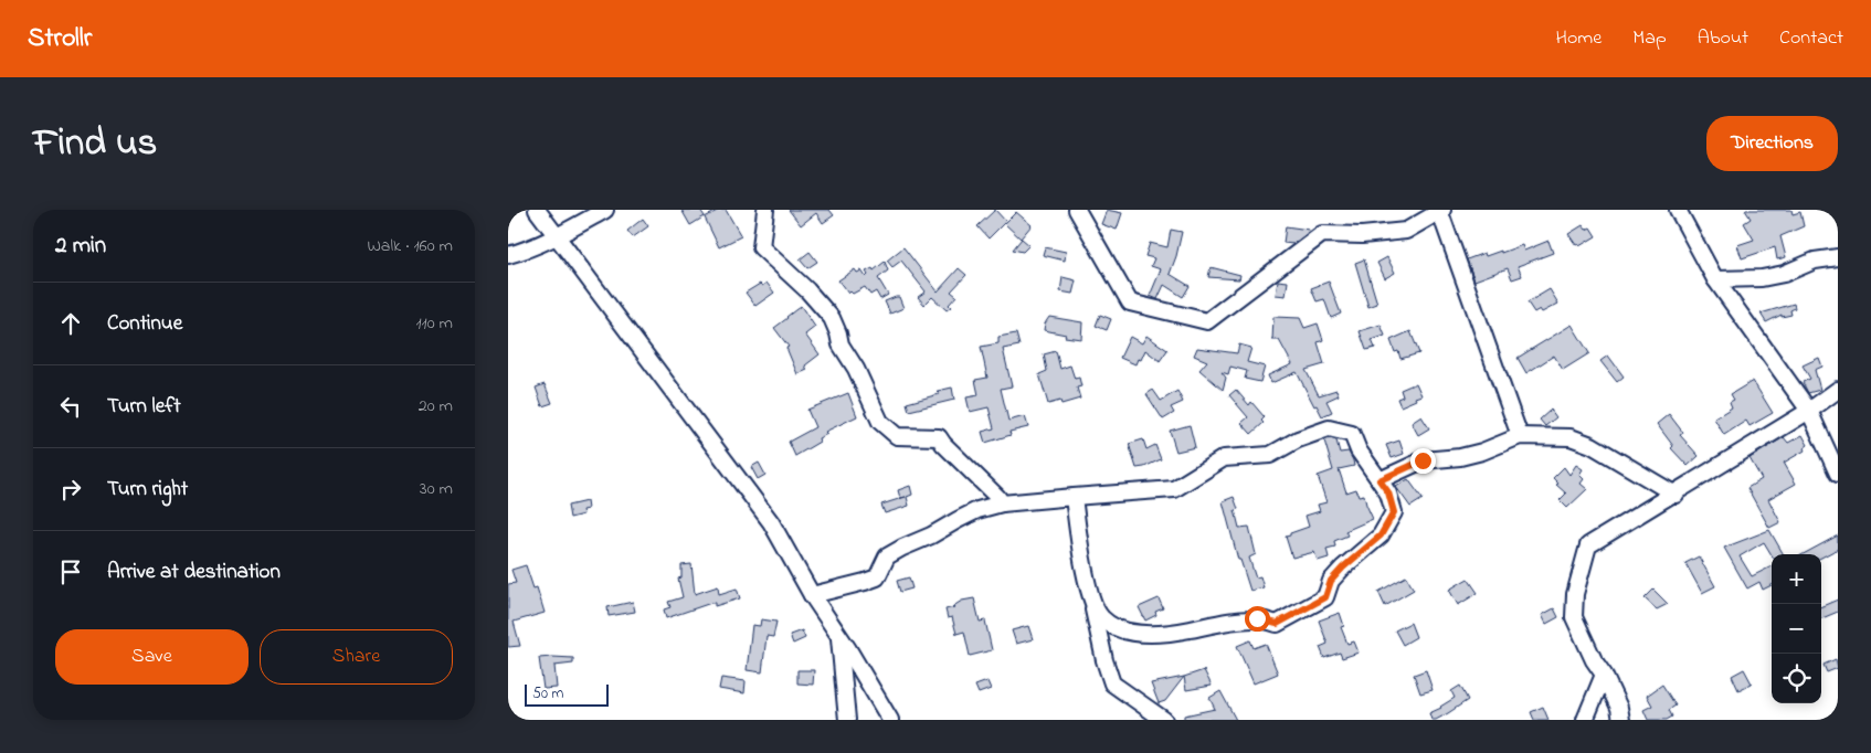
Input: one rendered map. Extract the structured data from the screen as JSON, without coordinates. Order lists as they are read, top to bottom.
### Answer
{
  "scale_bar": "50 m",
  "page": {
    "header": "Strollr",
    "nav": [
      "Home",
      "Map",
      "About",
      "Contact"
    ],
    "title": "Find us",
    "buttons": [
      "Directions",
      ["Save", "Share"]
    ],
    "heading": ["2 min", "Walk · 160 m"],
    "list": [
      ["Continue", "110 m"],
      ["Turn left", "20 m"],
      ["Turn right", "30 m"],
      "Arrive at destination"
    ],
    "map_buttons": ["+", "−"],
    "scale": "50 m"
  }
}
